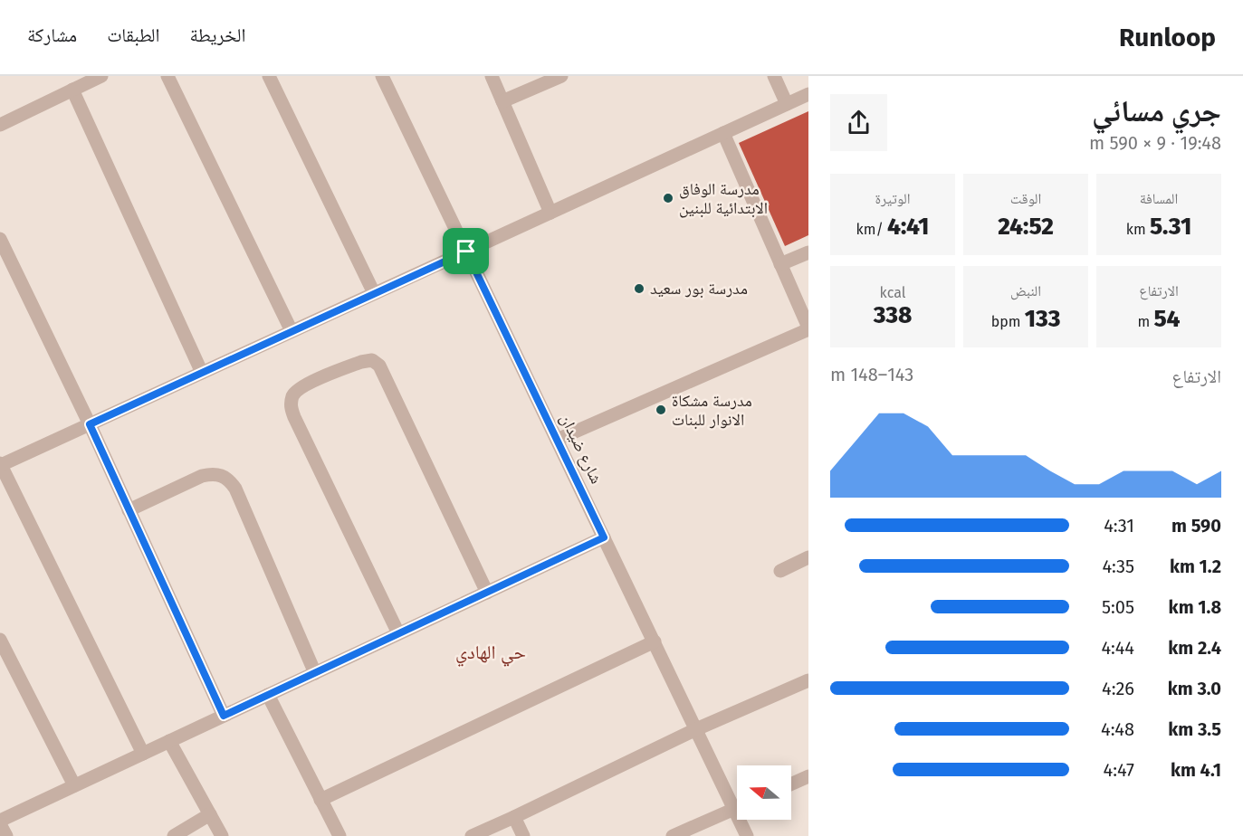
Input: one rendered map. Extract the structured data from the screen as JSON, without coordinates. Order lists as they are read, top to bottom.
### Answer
{
  "streets": {
    "street": ["شارع ضيدان"]
  },
  "districts": ["حي الهادي"],
  "places": ["مدرسة الوفاق الابتدائية للبنين", "مدرسة بور سعيد", "مدرسة مشكاة الانوار للبنات"],
  "north": "left",
  "page": {
    "header": "Runloop",
    "nav": ["الخريطة", "الطبقات", "مشاركة"],
    "heading": ["جري مسائي", "19:48 · 9 × 590 m"],
    "stats": [
      ["المسافة", "5.31 km"],
      ["الوقت", "24:52"],
      ["الوتيرة", "4:41 /km"],
      ["الارتفاع", "54 m"],
      ["النبض", "133 bpm"],
      ["kcal", "338"]
    ],
    "chart": ["الارتفاع", "143–148 m"],
    "list": [
      {
        "name": "590 m",
        "note": "4:31"
      },
      {
        "name": "1.2 km",
        "note": "4:35"
      },
      {
        "name": "1.8 km",
        "note": "5:05"
      },
      {
        "name": "2.4 km",
        "note": "4:44"
      },
      {
        "name": "3.0 km",
        "note": "4:26"
      },
      {
        "name": "3.5 km",
        "note": "4:48"
      },
      {
        "name": "4.1 km",
        "note": "4:47"
      }
    ]
  }
}
